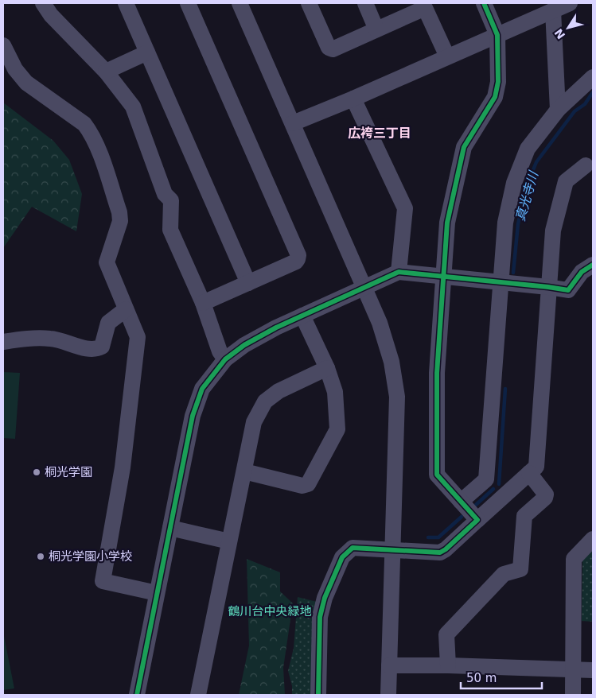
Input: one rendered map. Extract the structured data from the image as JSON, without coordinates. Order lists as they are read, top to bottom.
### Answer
{
  "districts": ["広袴三丁目"],
  "water": ["真光寺川"],
  "parks": ["鶴川台中央緑地"],
  "places": ["桐光学園", "桐光学園小学校"],
  "scale_bar": "50 m",
  "north": "bottom left"
}
